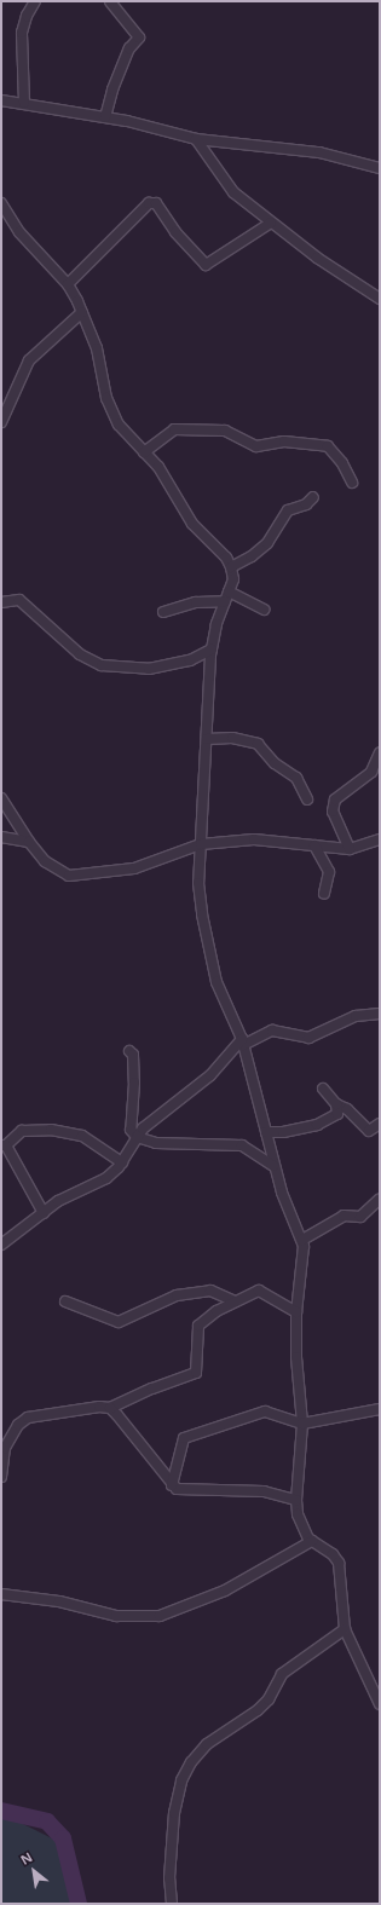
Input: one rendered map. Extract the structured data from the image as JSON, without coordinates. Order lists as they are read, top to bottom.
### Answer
{
  "north": "top left"
}
